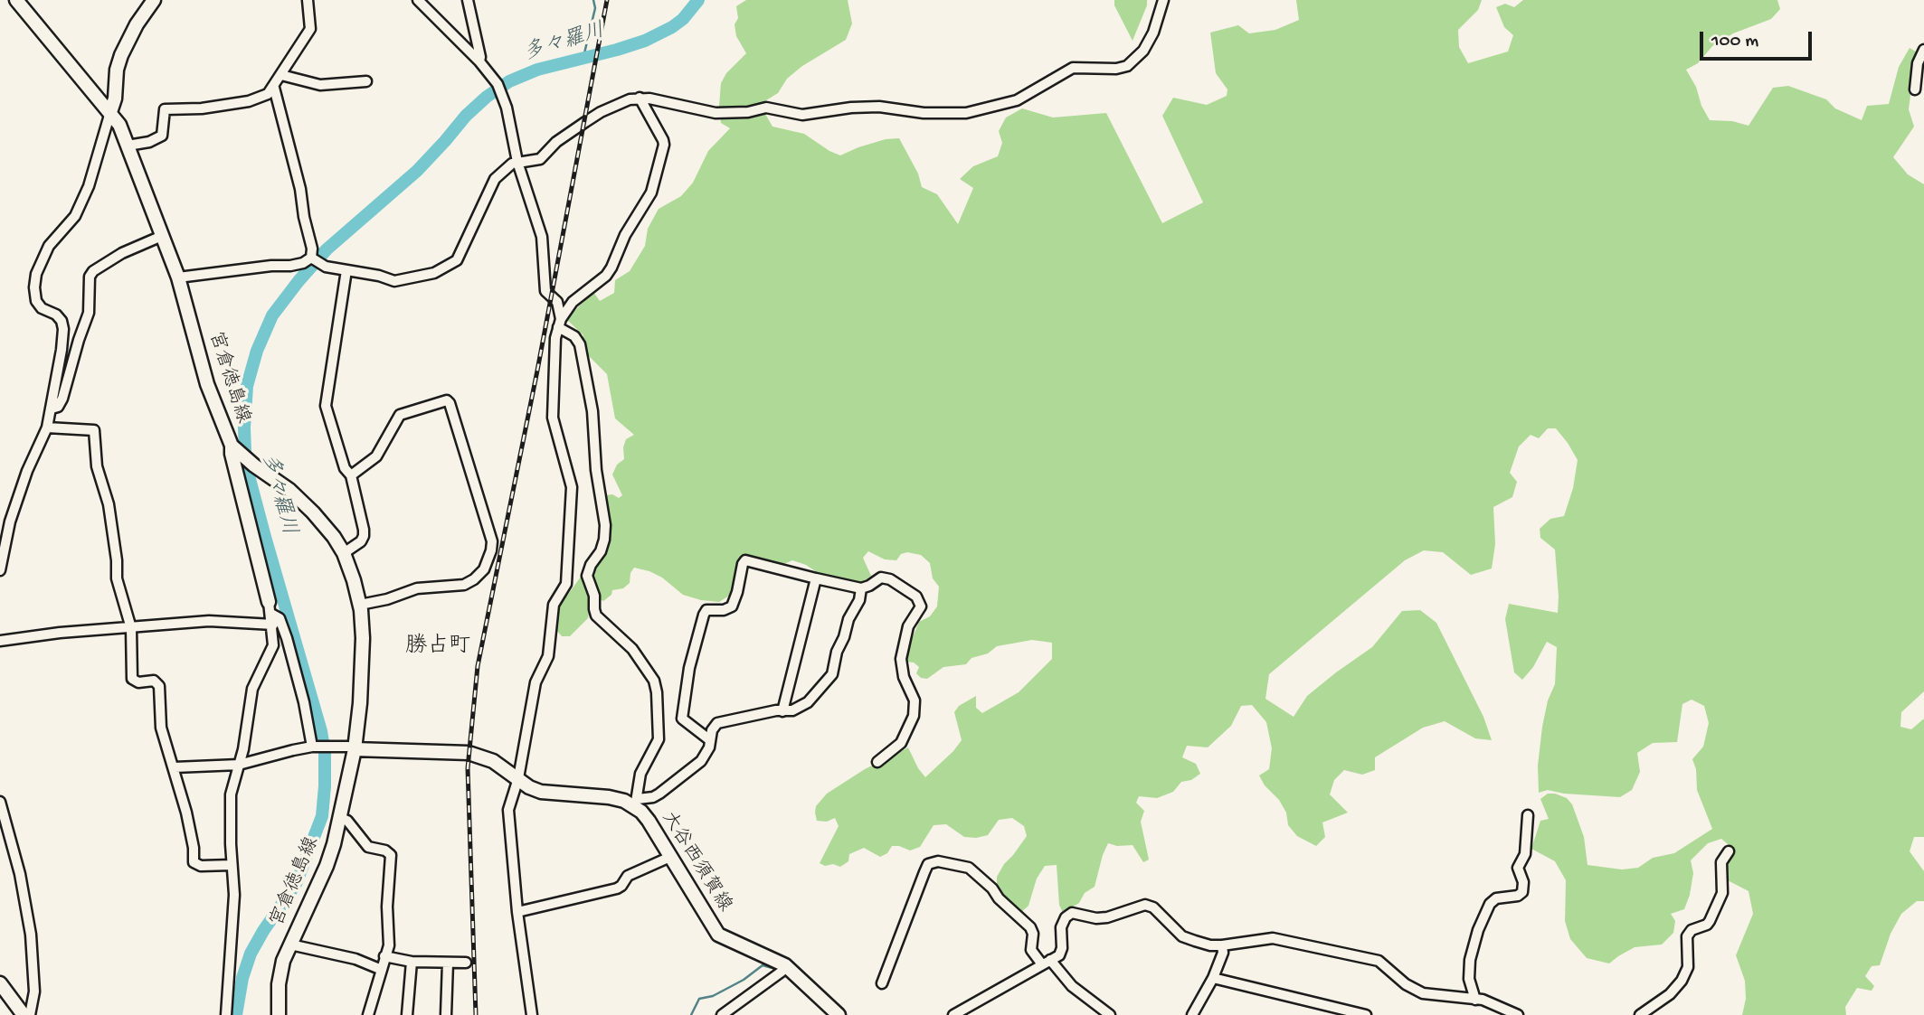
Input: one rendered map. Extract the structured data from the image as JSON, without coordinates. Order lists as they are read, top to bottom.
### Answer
{
  "streets": {
    "main road": ["宮倉徳島線", "大谷西須賀線"]
  },
  "crossings": [
    ["宮倉徳島線", "大谷西須賀線"]
  ],
  "districts": ["勝占町"],
  "water": ["多々羅川"],
  "scale_bar": "100 m"
}
